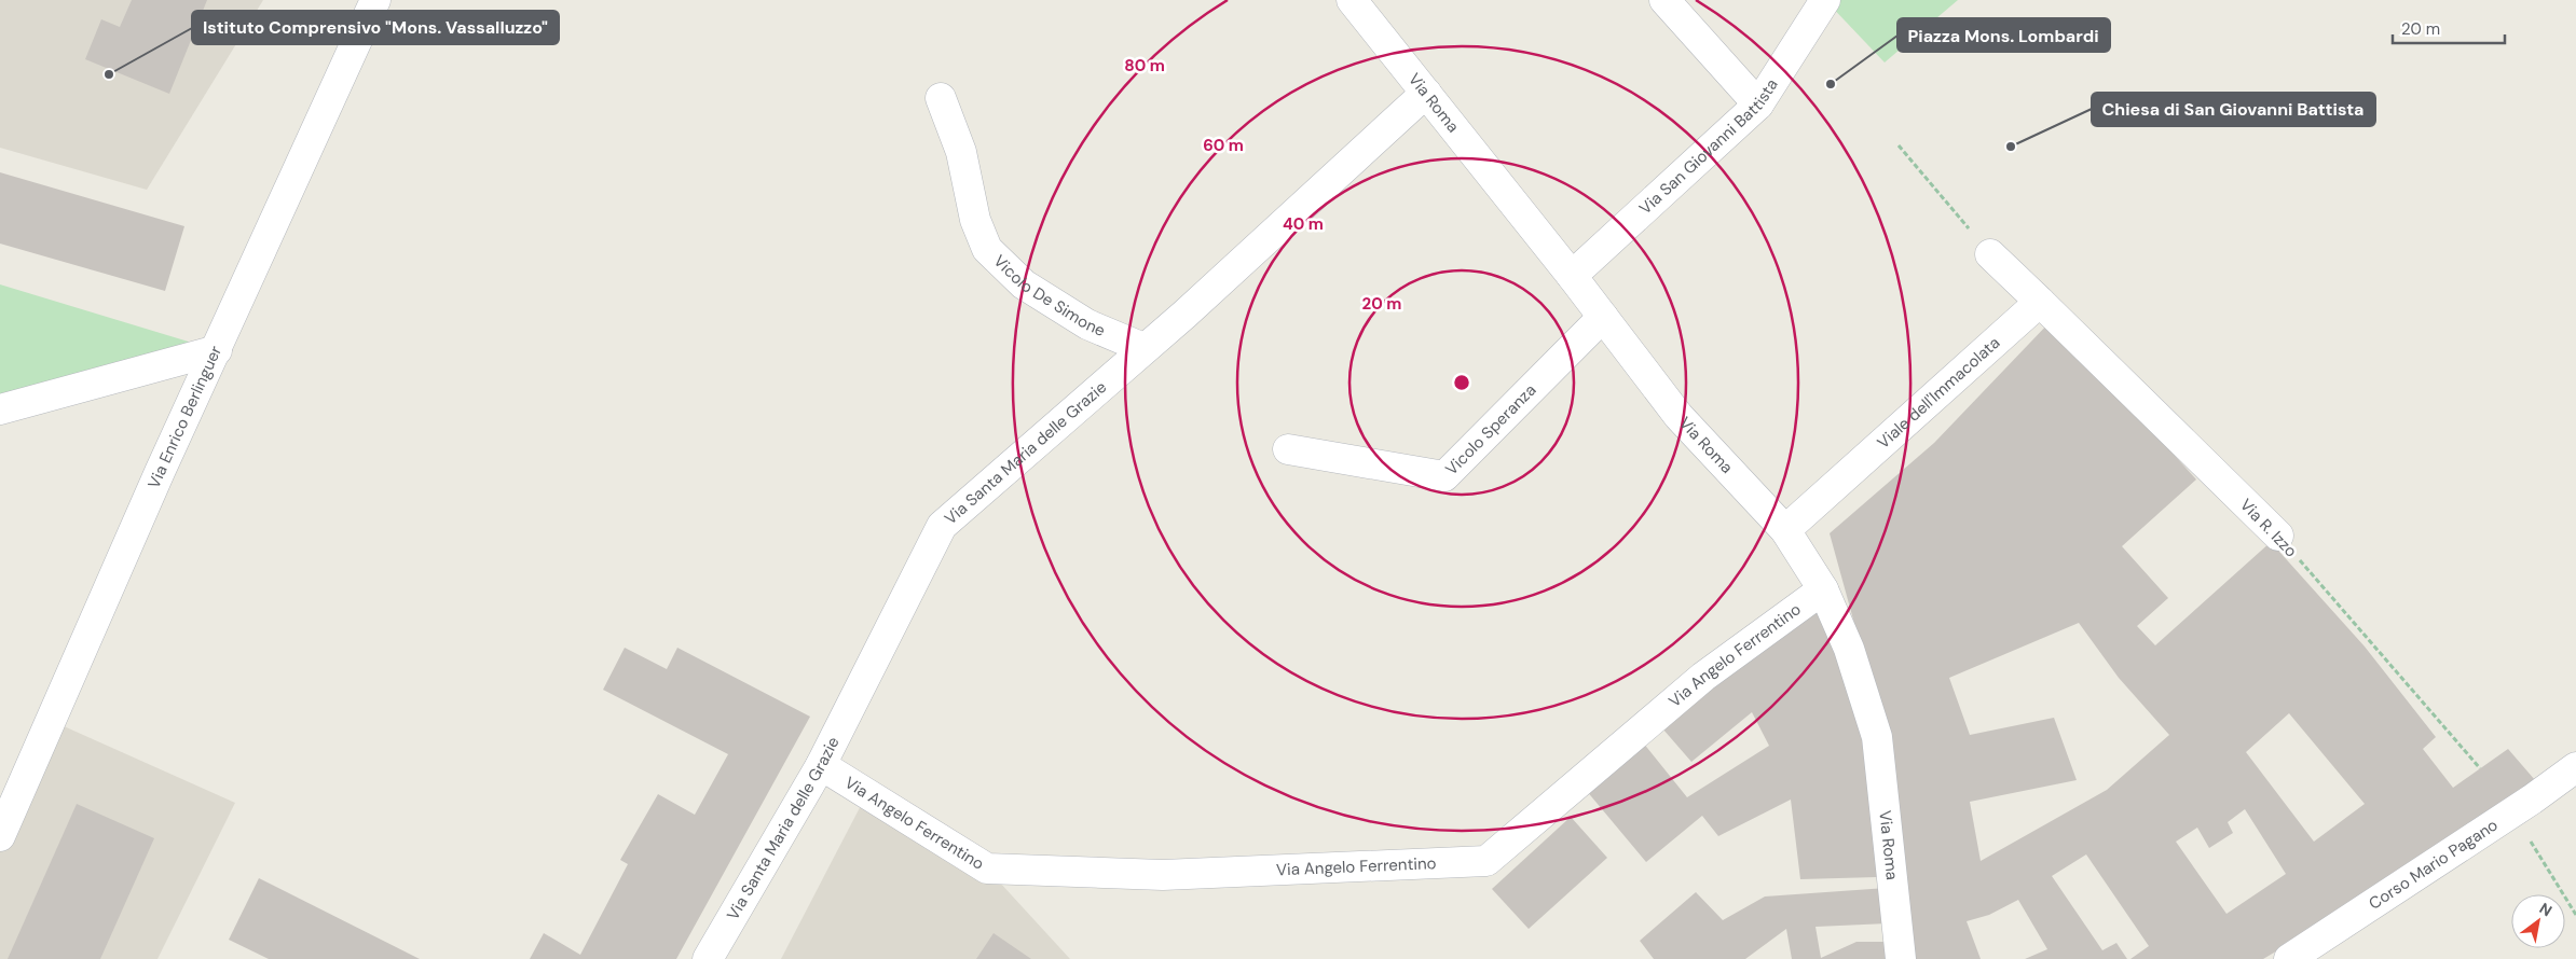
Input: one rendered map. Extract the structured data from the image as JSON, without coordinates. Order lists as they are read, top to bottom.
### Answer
{
  "streets": {
    "street": [
      "Via Roma",
      "Via San Giovanni Battista",
      "Vicolo De Simone",
      "Viale dell'Immacolata",
      "Via Enrico Berlinguer",
      "Vicolo Speranza",
      "Via Santa Maria delle Grazie",
      "Via R. Izzo",
      "Via Angelo Ferrentino",
      "Corso Mario Pagano"
    ]
  },
  "crossings": [
    ["Via Roma", "Via San Giovanni Battista"],
    ["Via Roma", "Viale dell'Immacolata"],
    ["Via Roma", "Vicolo Speranza"],
    ["Via Roma", "Via Santa Maria delle Grazie"],
    ["Via Roma", "Via Angelo Ferrentino"],
    ["Vicolo De Simone", "Via Santa Maria delle Grazie"],
    ["Viale dell'Immacolata", "Via R. Izzo"],
    ["Via Santa Maria delle Grazie", "Via Angelo Ferrentino"]
  ],
  "places": ["Istituto Comprensivo \"Mons. Vassalluzzo\"", "Piazza Mons. Lombardi", "Chiesa di San Giovanni Battista"],
  "scale_bar": "20 m",
  "north": "top right",
  "rings": [
    "80 m",
    "60 m",
    "40 m",
    "20 m"
  ]
}
